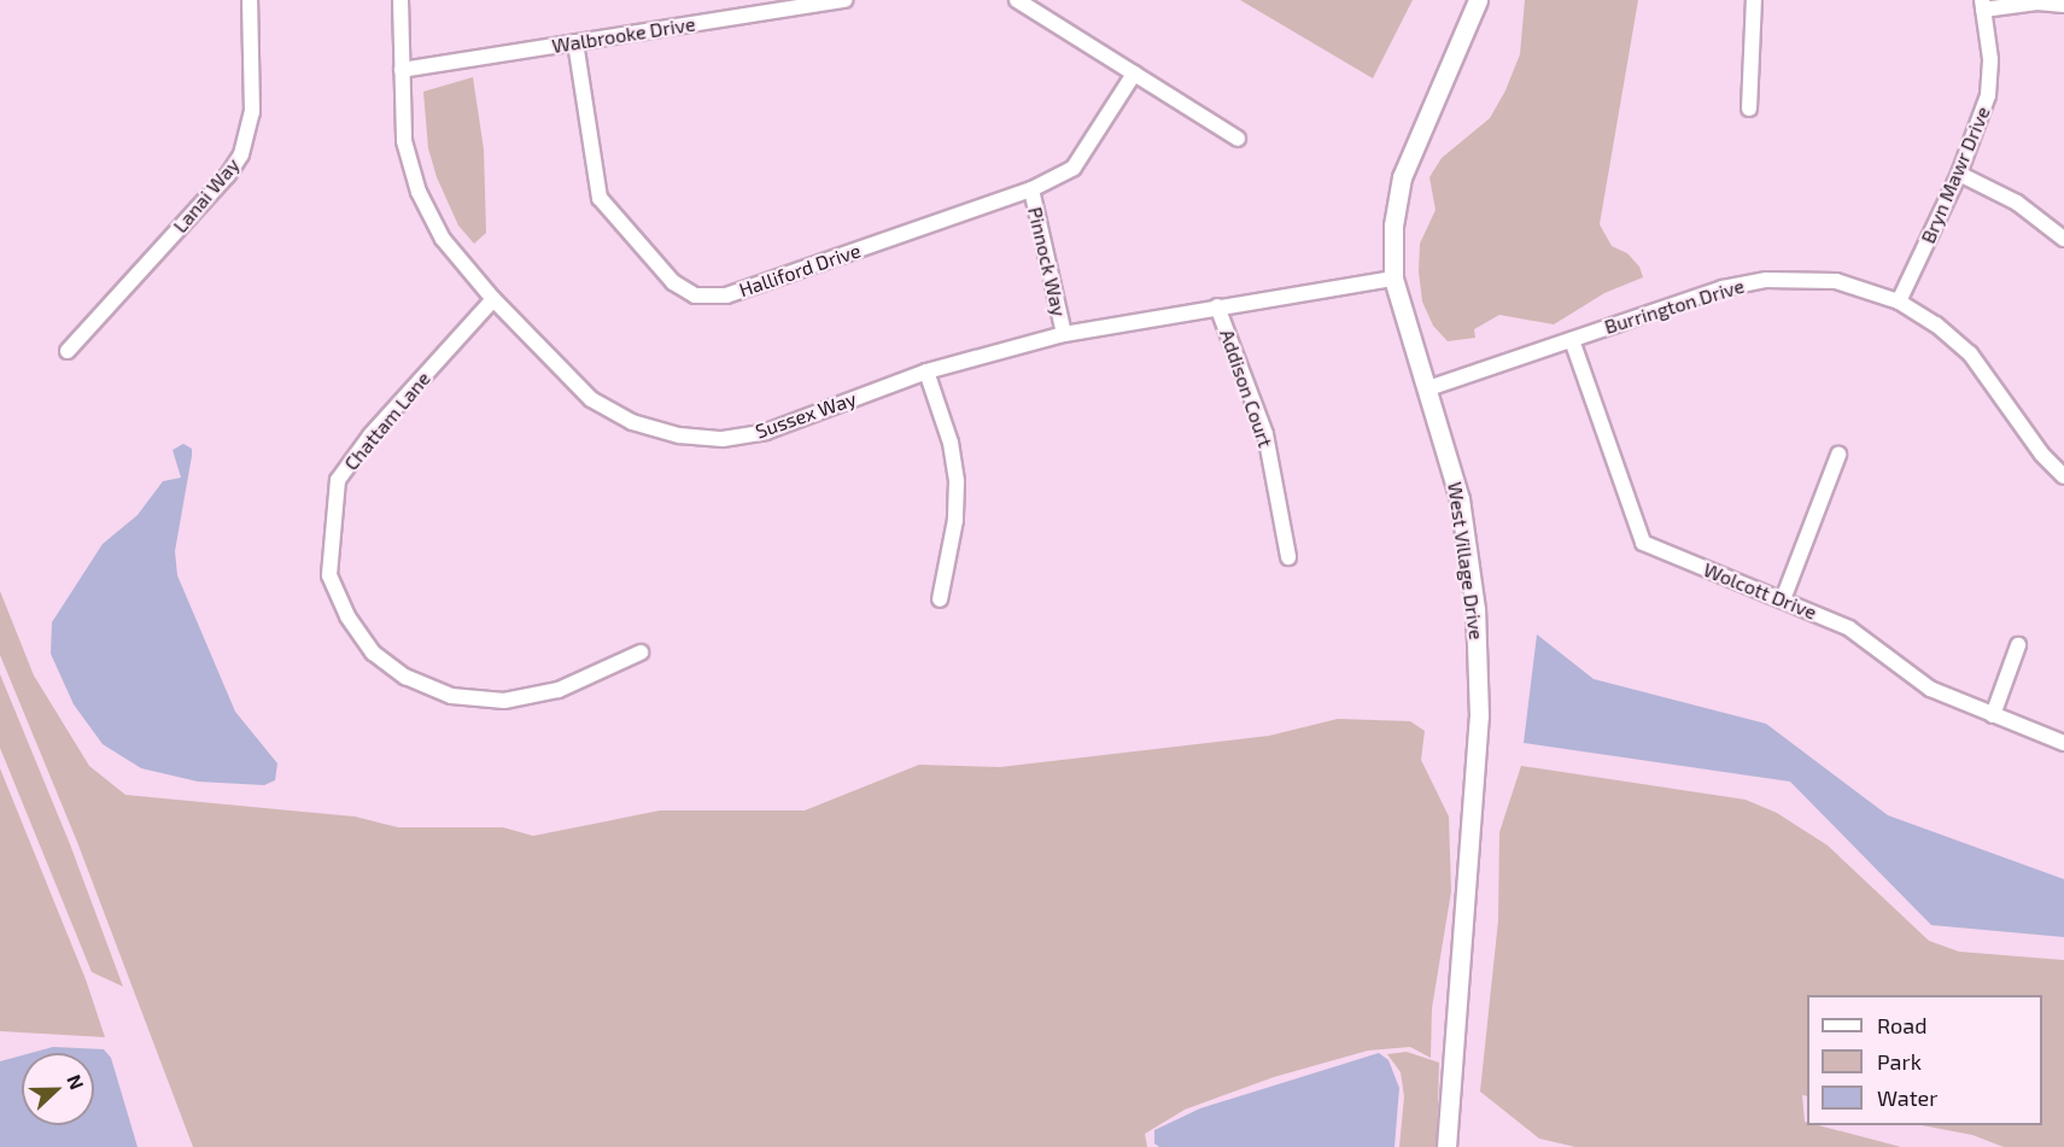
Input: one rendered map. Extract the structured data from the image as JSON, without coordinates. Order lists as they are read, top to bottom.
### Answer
{
  "streets": {
    "street": [
      "Walbrooke Drive",
      "Bryn Mawr Drive",
      "Lanai Way",
      "Pinnock Way",
      "Halliford Drive",
      "Burrington Drive",
      "Addison Court",
      "Sussex Way",
      "Chattam Lane",
      "West Village Drive",
      "Wolcott Drive"
    ]
  },
  "crossings": [
    ["Walbrooke Drive", "Halliford Drive"],
    ["Walbrooke Drive", "Sussex Way"],
    ["Bryn Mawr Drive", "Burrington Drive"],
    ["Pinnock Way", "Halliford Drive"],
    ["Pinnock Way", "Sussex Way"],
    ["Burrington Drive", "West Village Drive"],
    ["Burrington Drive", "Wolcott Drive"],
    ["Addison Court", "Sussex Way"],
    ["Sussex Way", "Chattam Lane"],
    ["Sussex Way", "West Village Drive"]
  ],
  "legend": ["Road", "Park", "Water"],
  "north": "right"
}
